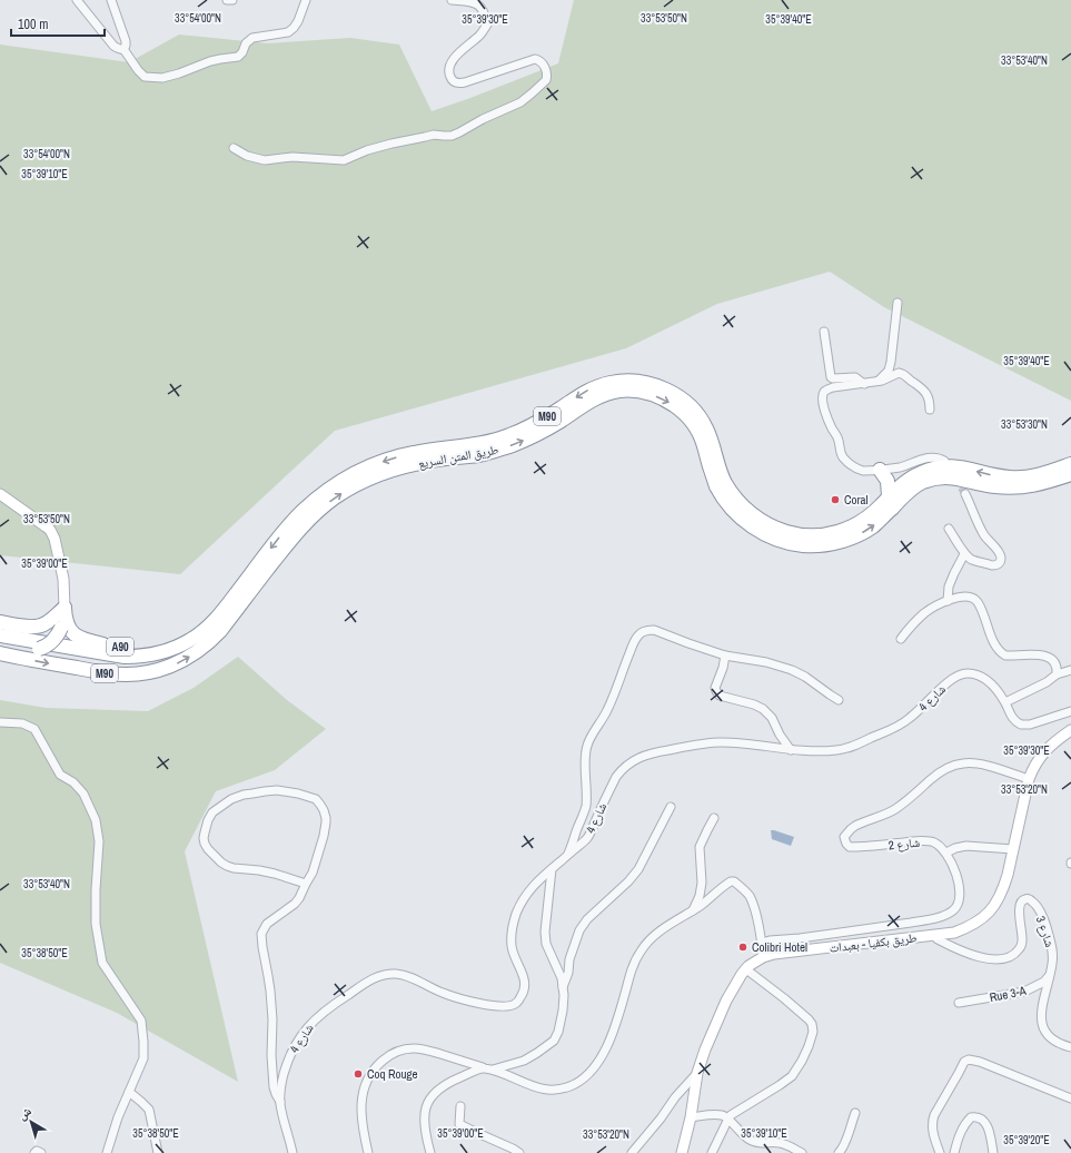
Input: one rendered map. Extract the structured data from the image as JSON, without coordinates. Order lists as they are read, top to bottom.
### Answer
{
  "streets": {
    "highway": ["M90", "طريق المتن السريع", "A90"],
    "main road": ["طريق بكفيا - بعبدات"],
    "street": [
      "شارع 4",
      "شارع 2",
      "شارع 3",
      "Rue 3-A"
    ]
  },
  "crossings": [
    ["طريق المتن السريع", "A90"],
    ["شارع 2", "طريق بكفيا - بعبدات"],
    ["شارع 3", "طريق بكفيا - بعبدات"],
    ["شارع 3", "Rue 3-A"]
  ],
  "places": ["Coral", "Colibri Hotel", "Coq Rouge"],
  "scale_bar": "100 m",
  "north": "top left",
  "coordinates": [
    "33°54'00\"N",
    "33°53'50\"N",
    "35°39'30\"E",
    "35°39'40\"E",
    "33°53'40\"N",
    "35°39'10\"E",
    "33°53'30\"N",
    "35°39'00\"E",
    "33°53'20\"N",
    "35°38'50\"E",
    "35°39'20\"E"
  ]
}
